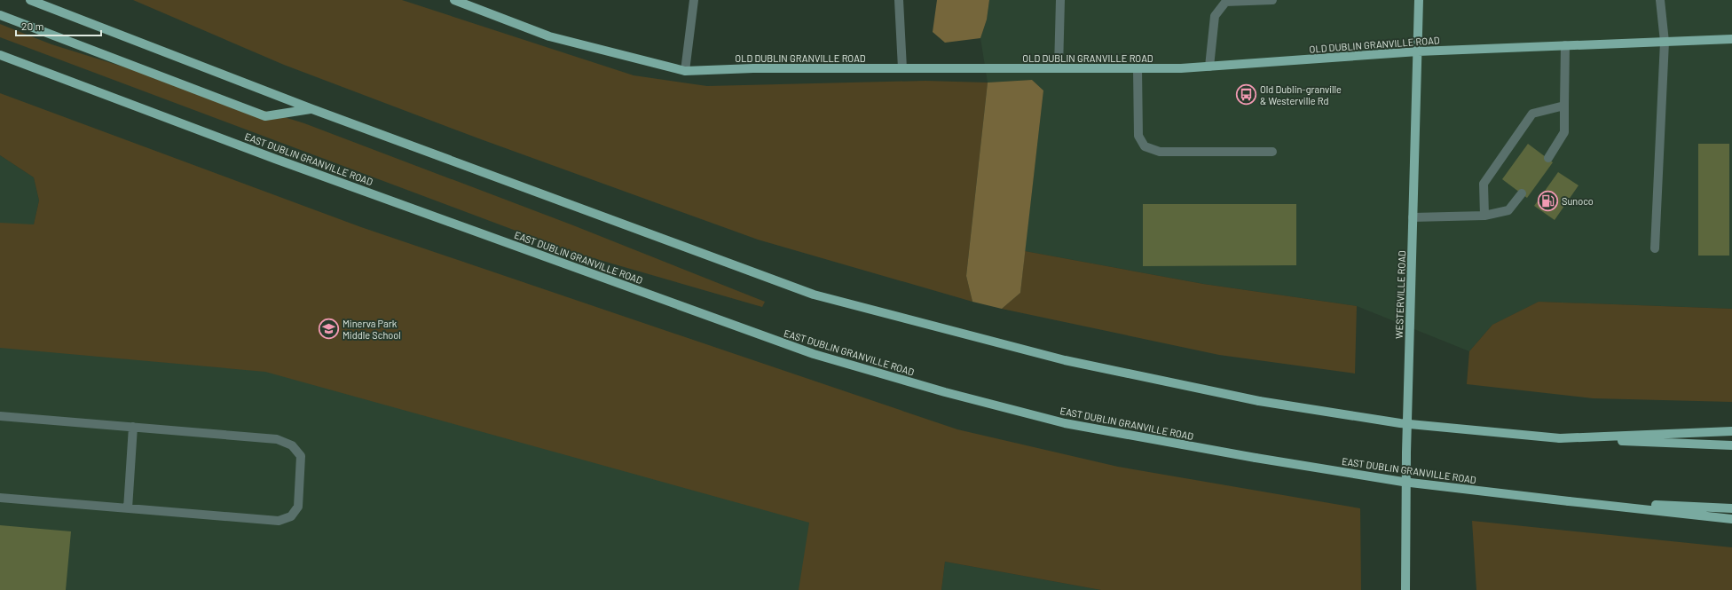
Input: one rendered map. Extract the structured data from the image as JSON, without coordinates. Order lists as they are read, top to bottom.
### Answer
{
  "streets": {
    "main road": ["OLD DUBLIN GRANVILLE ROAD", "EAST DUBLIN GRANVILLE ROAD", "WESTERVILLE ROAD"]
  },
  "crossings": [
    ["OLD DUBLIN GRANVILLE ROAD", "WESTERVILLE ROAD"]
  ],
  "places": {
    "bus stop": ["Old Dublin-granville & Westerville Rd"],
    "fuel station": ["Sunoco"],
    "school or university": ["Minerva Park Middle School"]
  },
  "scale_bar": "20 m"
}
